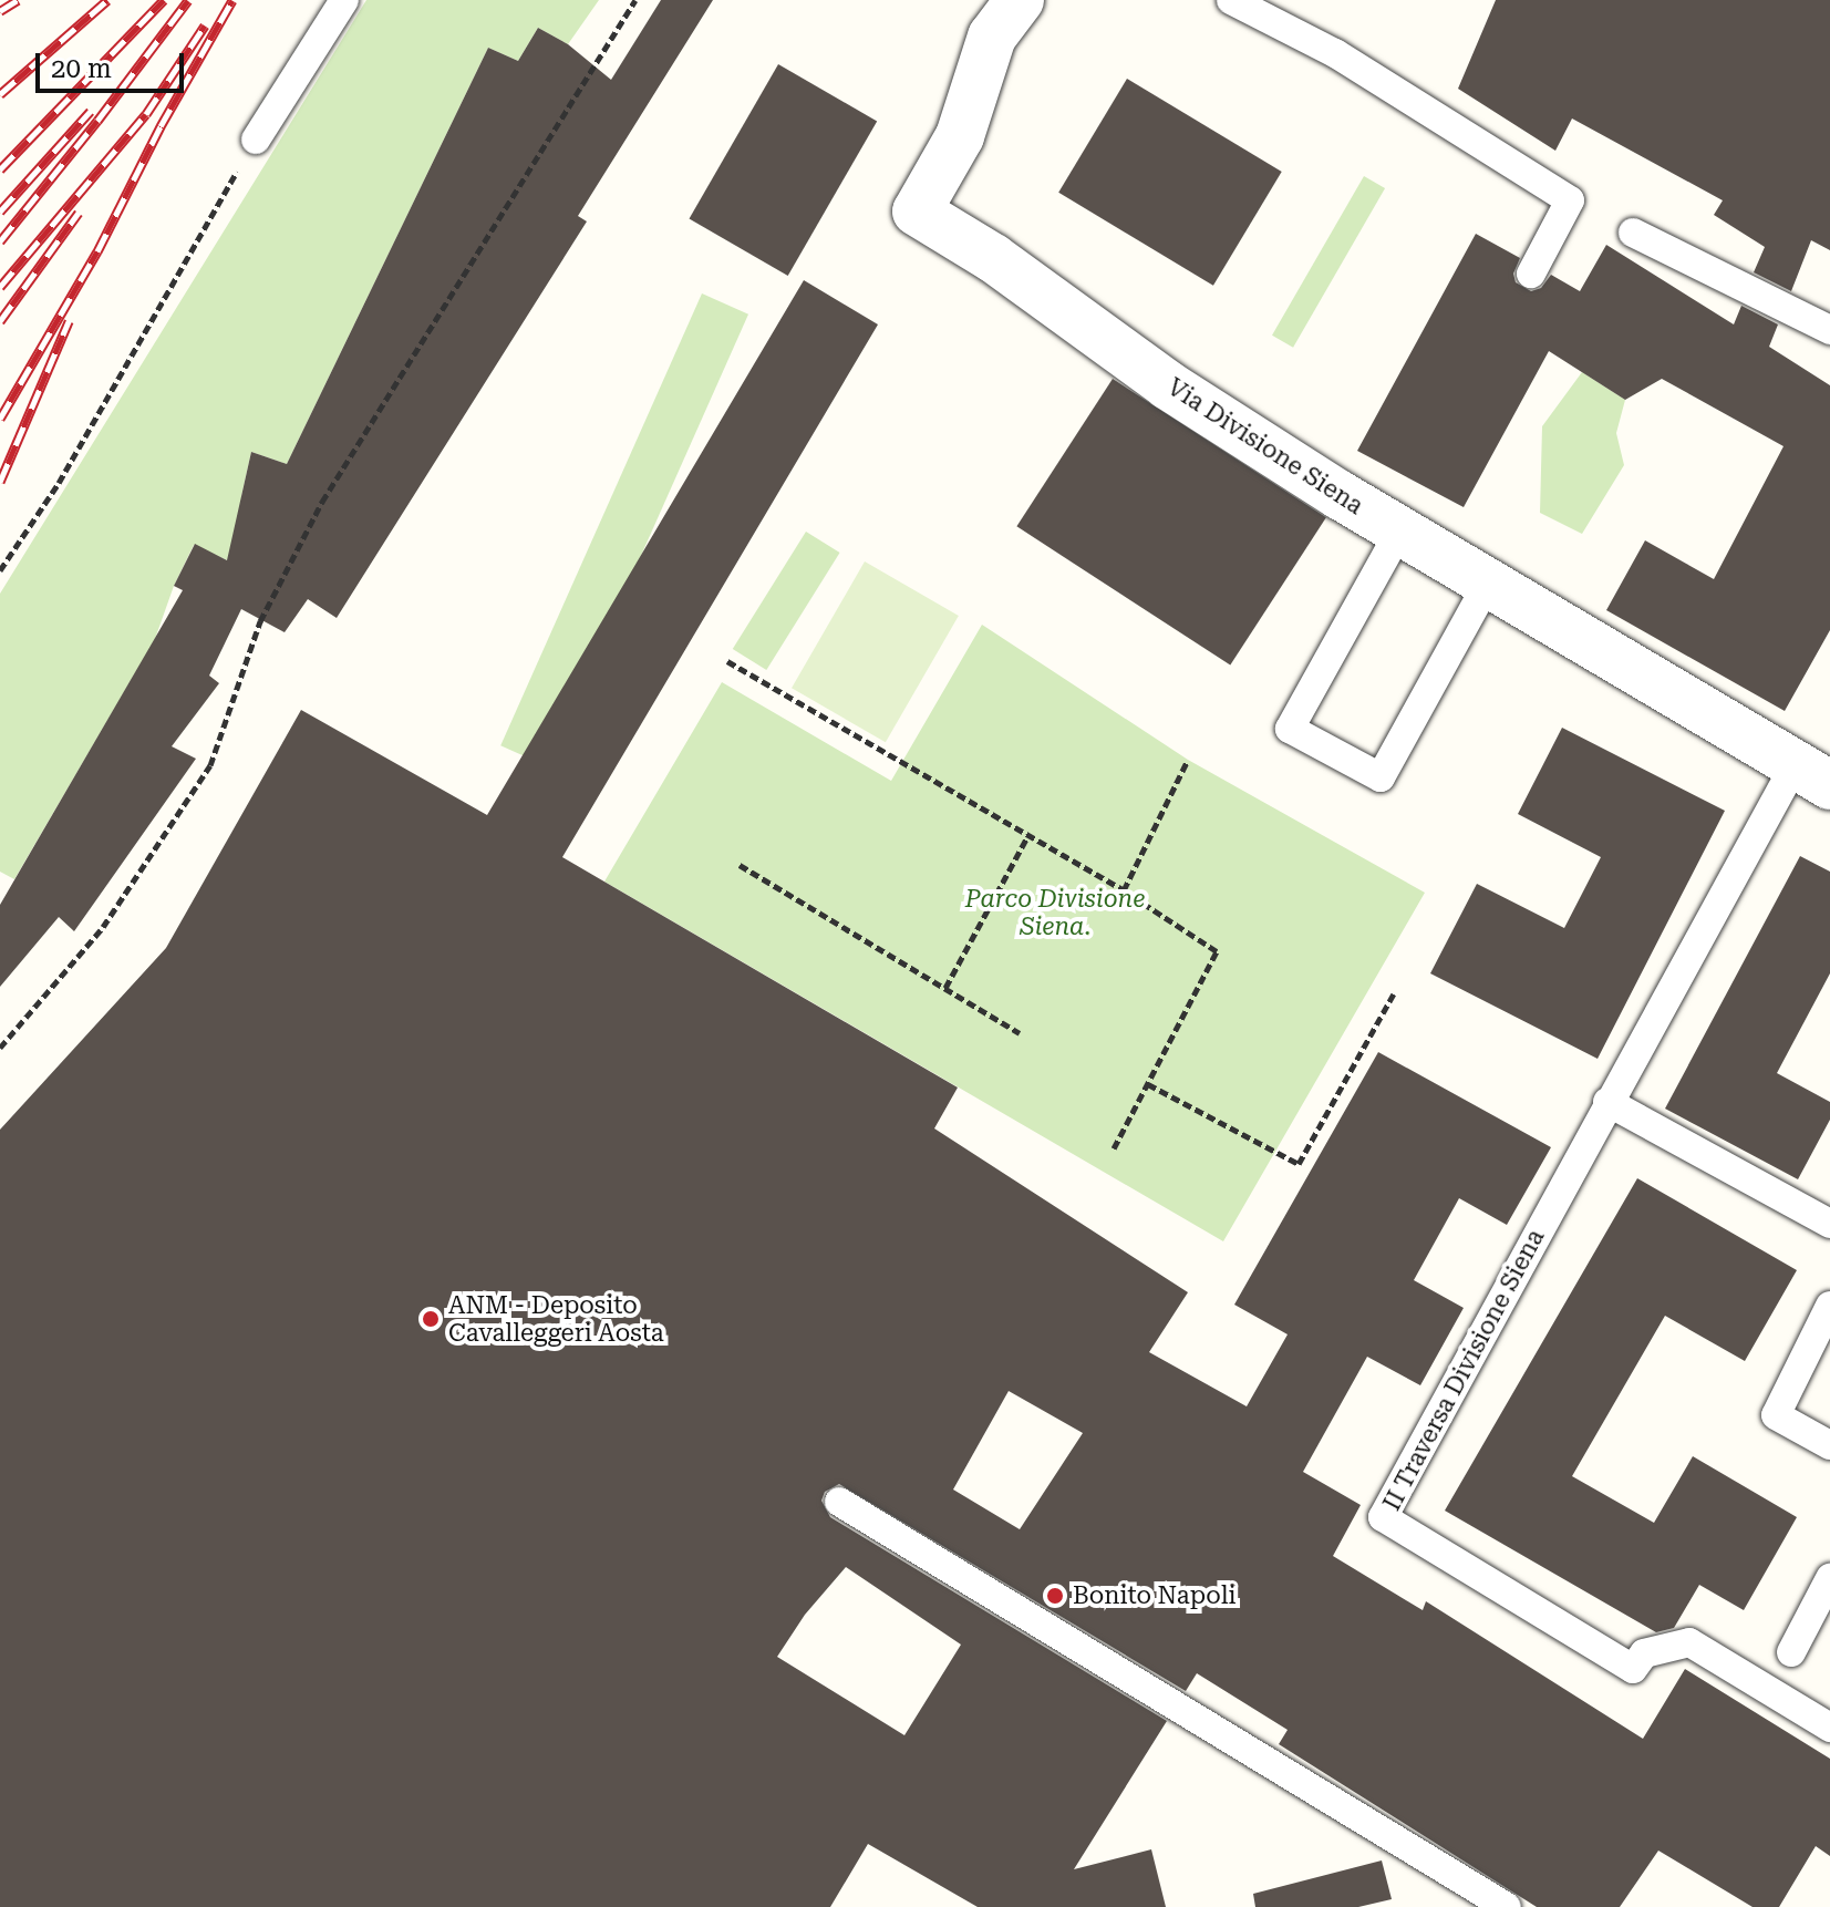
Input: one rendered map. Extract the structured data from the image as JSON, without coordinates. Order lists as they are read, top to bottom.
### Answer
{
  "streets": {
    "street": ["Via Divisione Siena"],
    "lane": ["II Traversa Divisione Siena"]
  },
  "crossings": [
    ["Via Divisione Siena", "II Traversa Divisione Siena"]
  ],
  "parks": ["Parco Divisione Siena."],
  "places": ["ANM - Deposito Cavalleggeri Aosta", "Bonito Napoli"],
  "scale_bar": "20 m"
}
